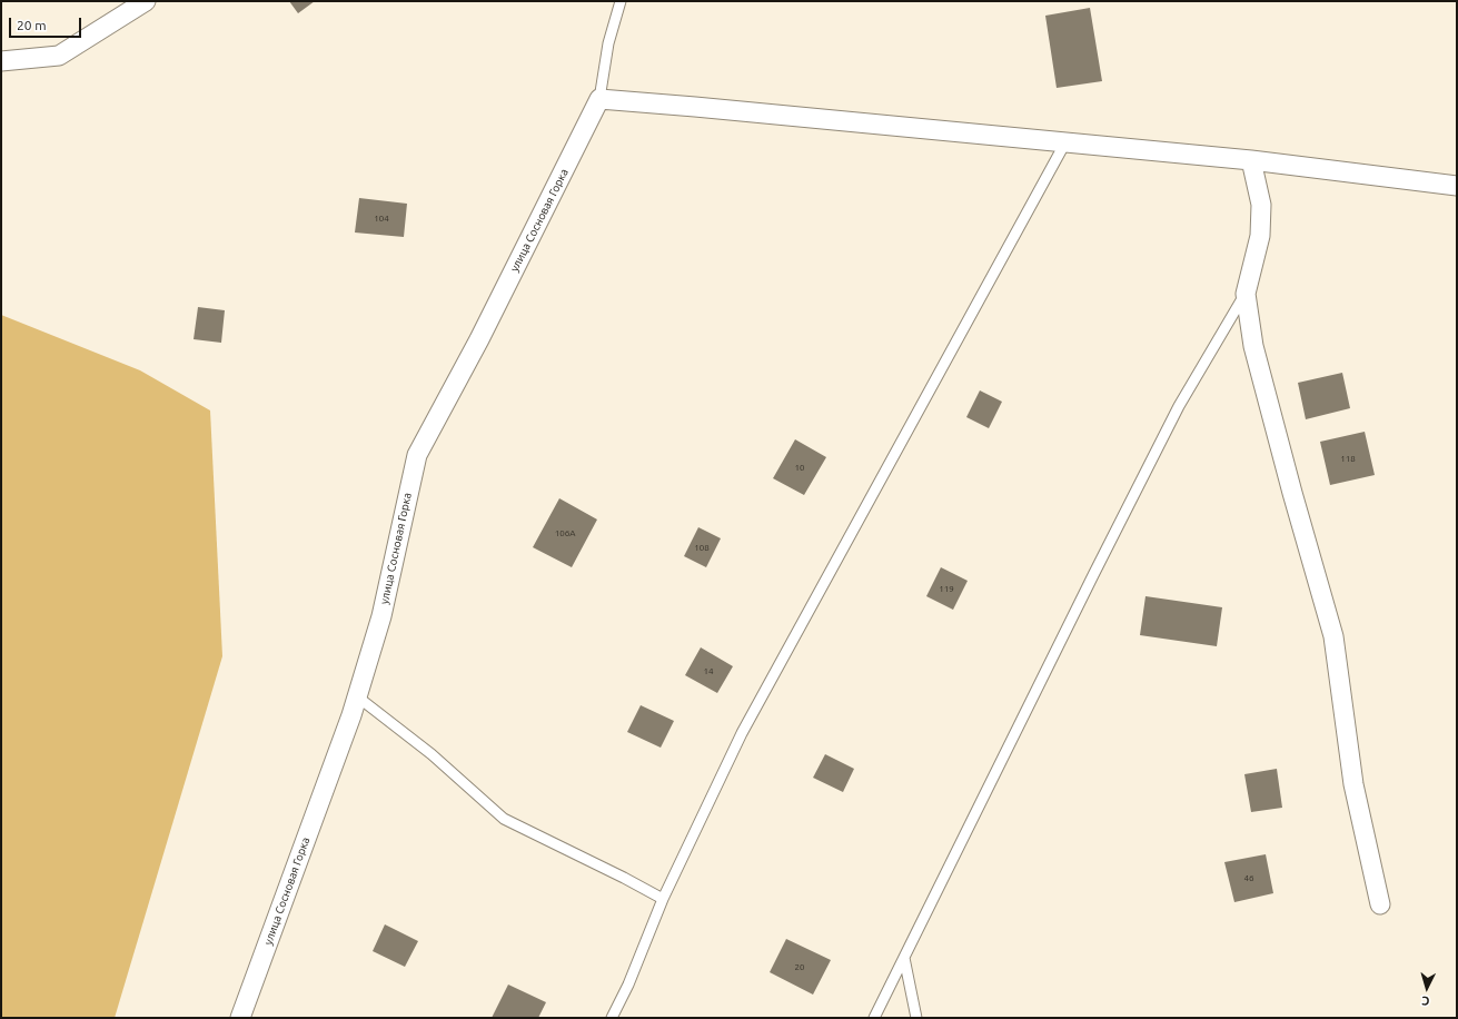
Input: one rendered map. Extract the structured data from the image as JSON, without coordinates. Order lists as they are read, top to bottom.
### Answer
{
  "streets": {
    "street": ["улица Сосновая Горка"]
  },
  "house_numbers": [
    "104",
    "118",
    "10",
    "106А",
    "108",
    "119",
    "14",
    "46",
    "20"
  ],
  "scale_bar": "20 m",
  "north": "bottom"
}
